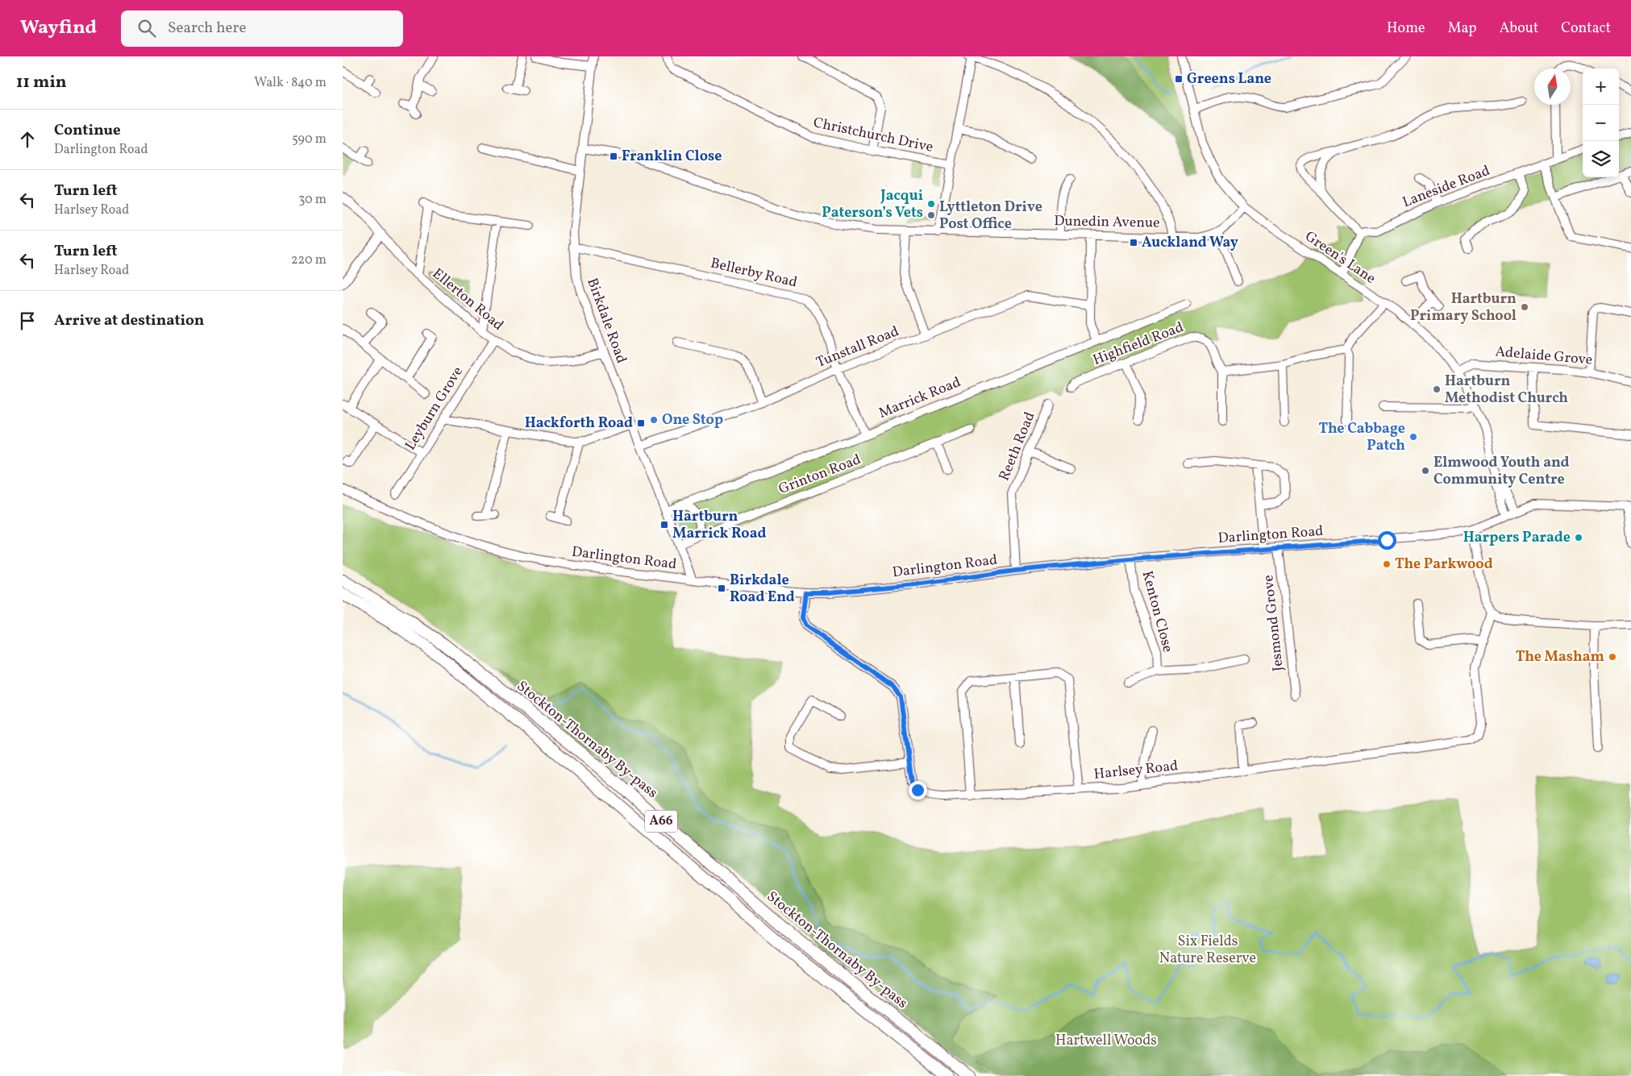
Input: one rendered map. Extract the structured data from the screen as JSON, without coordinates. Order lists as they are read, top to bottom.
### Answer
{
  "streets": {
    "highway": ["Stockton-Thornaby By-pass", "A66"],
    "street": [
      "Christchurch Drive",
      "Laneside Road",
      "Dunedin Avenue",
      "Green's Lane",
      "Bellerby Road",
      "Ellerton Road",
      "Birkdale Road",
      "Highfield Road",
      "Tunstall Road",
      "Adelaide Grove",
      "Marrick Road",
      "Leyburn Grove",
      "Reeth Road",
      "Grinton Road",
      "Darlington Road",
      "Kenton Close",
      "Jesmond Grove",
      "Harlsey Road"
    ]
  },
  "crossings": [
    ["Dunedin Avenue", "Green's Lane"],
    ["Dunedin Avenue", "Birkdale Road"],
    ["Green's Lane", "Adelaide Grove"],
    ["Green's Lane", "Darlington Road"],
    ["Bellerby Road", "Birkdale Road"],
    ["Bellerby Road", "Tunstall Road"],
    ["Bellerby Road", "Marrick Road"],
    ["Ellerton Road", "Birkdale Road"],
    ["Ellerton Road", "Leyburn Grove"],
    ["Birkdale Road", "Tunstall Road"],
    ["Birkdale Road", "Marrick Road"],
    ["Birkdale Road", "Grinton Road"],
    ["Birkdale Road", "Darlington Road"],
    ["Reeth Road", "Darlington Road"],
    ["Darlington Road", "Kenton Close"],
    ["Darlington Road", "Jesmond Grove"],
    ["Darlington Road", "Harlsey Road"]
  ],
  "parks": ["Six Fields Nature Reserve", "Hartwell Woods"],
  "places": {
    "transit": [
      "Greens Lane",
      "Franklin Close",
      "Auckland Way",
      "Hackforth Road",
      "Hartburn Marrick Road",
      "Birkdale Road End"
    ],
    "other": [
      "Jacqui Paterson’s Vets",
      "Lyttleton Drive Post Office",
      "Hartburn Primary School",
      "Hartburn Methodist Church",
      "One Stop",
      "The Cabbage Patch",
      "Elmwood Youth and Community Centre",
      "Harpers Parade",
      "The Parkwood",
      "The Masham"
    ]
  },
  "north": "top",
  "page": {
    "header": "Wayfind",
    "search": "Search here",
    "nav": [
      "Home",
      "Map",
      "About",
      "Contact"
    ],
    "heading": ["11 min", "Walk · 840 m"],
    "map_buttons": ["+", "−"],
    "list": [
      ["Continue", "Darlington Road", "590 m"],
      ["Turn left", "Harlsey Road", "30 m"],
      ["Turn left", "Harlsey Road", "220 m"],
      "Arrive at destination"
    ]
  }
}
